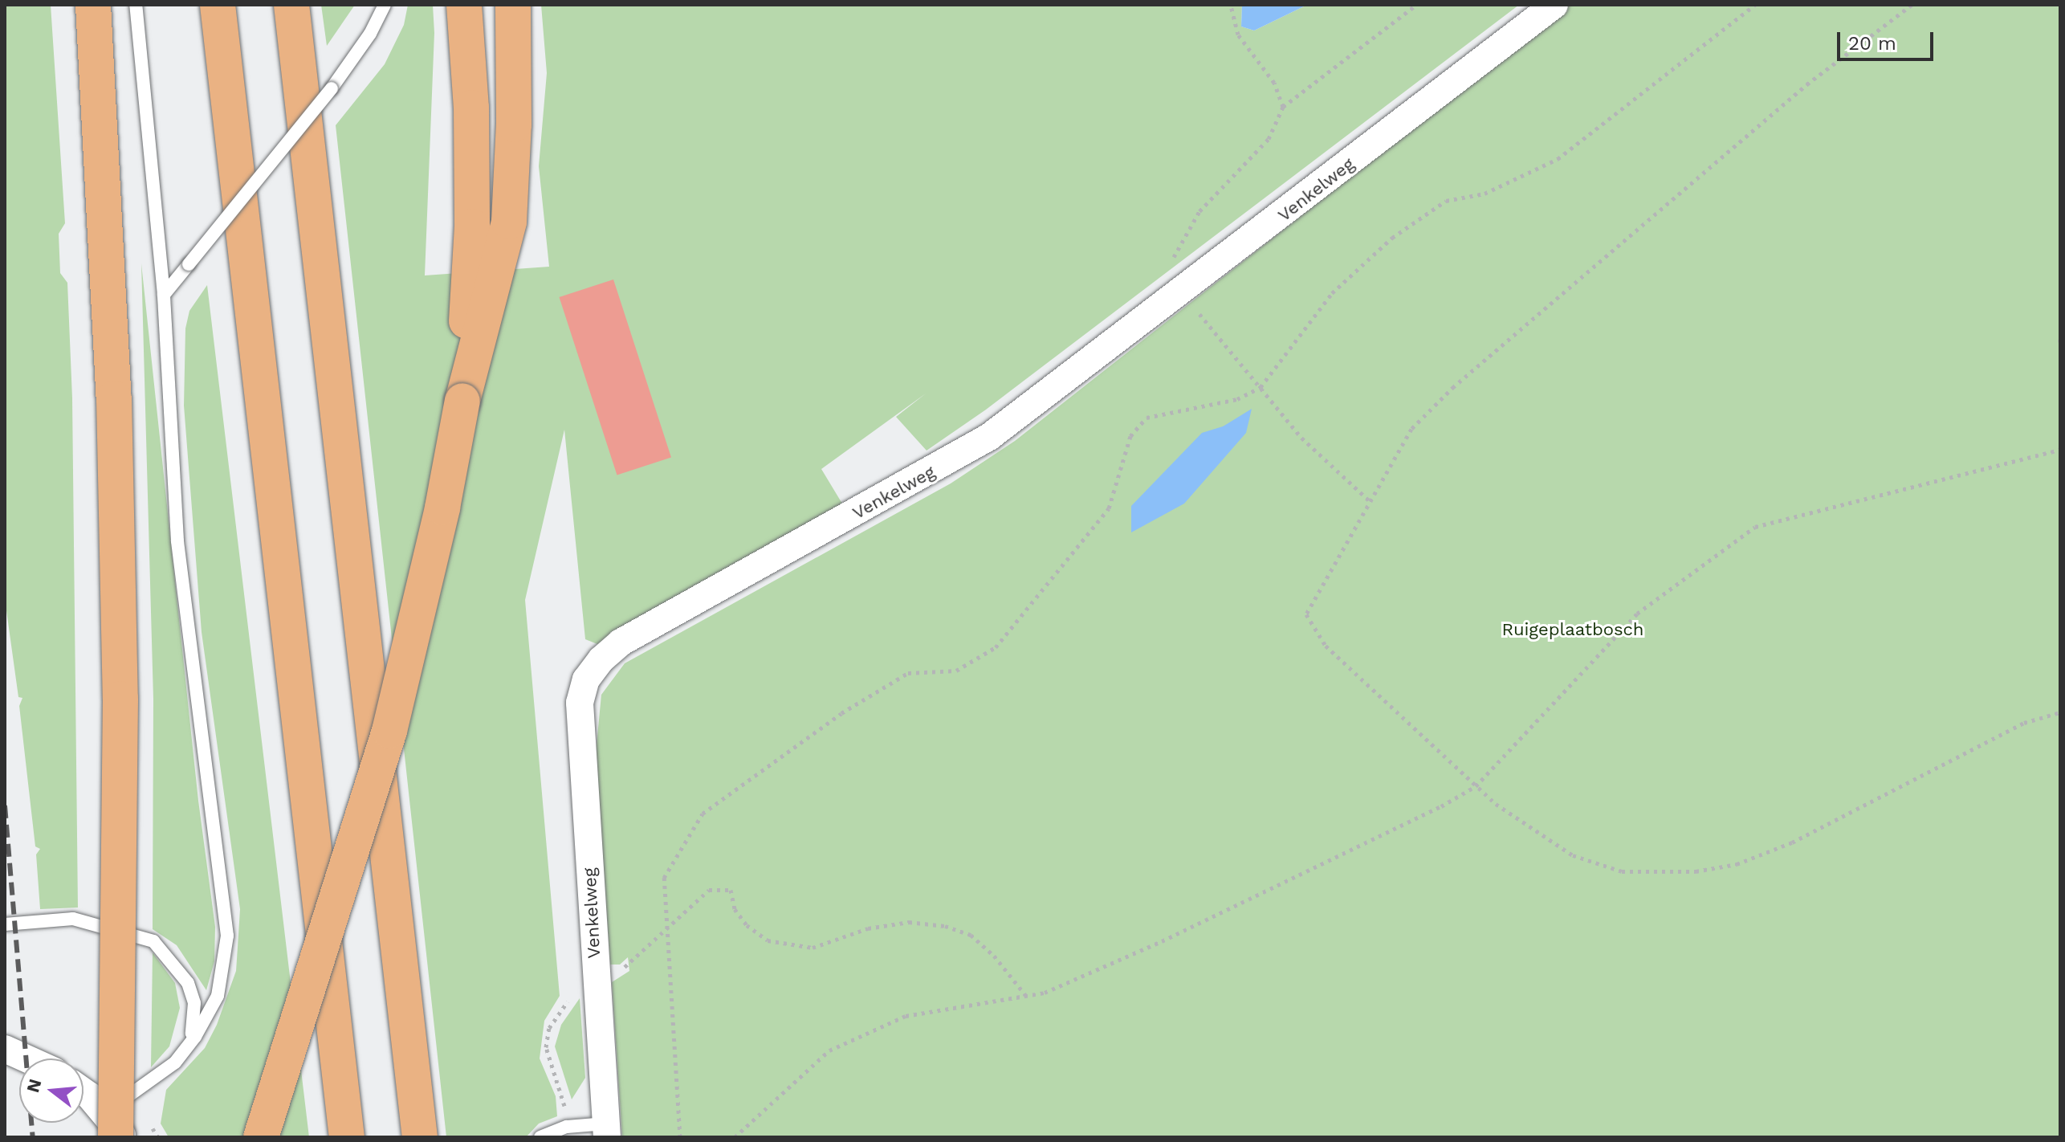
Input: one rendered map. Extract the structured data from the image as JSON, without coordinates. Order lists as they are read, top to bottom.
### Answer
{
  "streets": {
    "street": ["Venkelweg"]
  },
  "parks": ["Ruigeplaatbosch"],
  "scale_bar": "20 m",
  "north": "left"
}
